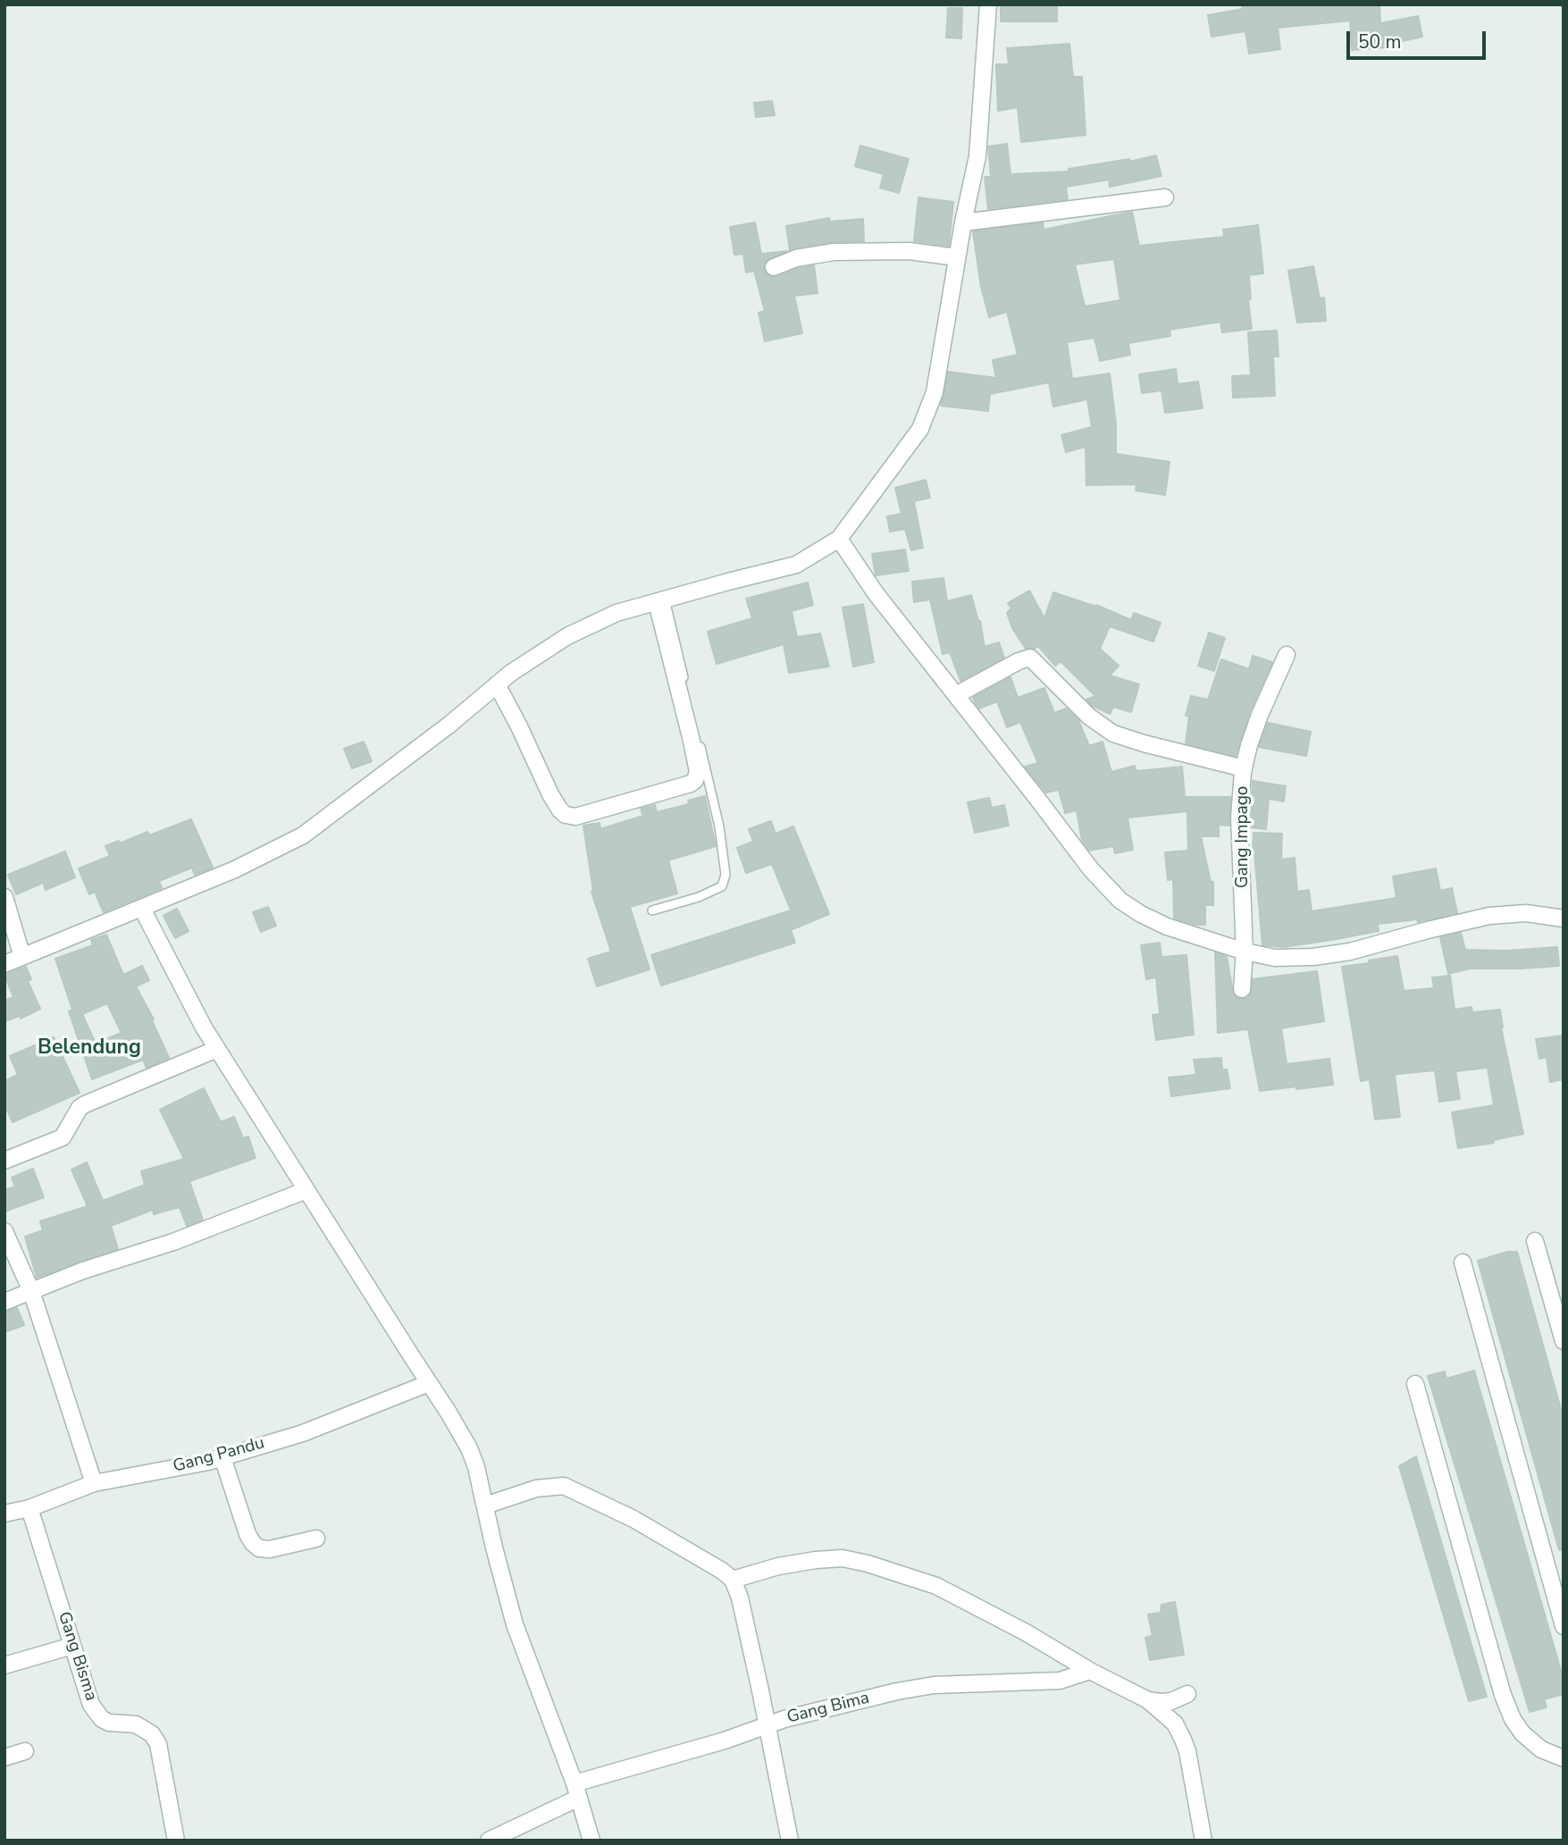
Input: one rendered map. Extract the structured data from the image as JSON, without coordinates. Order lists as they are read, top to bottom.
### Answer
{
  "streets": {
    "street": [
      "Gang Impago",
      "Gang Pandu",
      "Gang Bisma",
      "Gang Bima"
    ]
  },
  "crossings": [
    ["Gang Pandu", "Gang Bisma"]
  ],
  "districts": ["Belendung"],
  "scale_bar": "50 m"
}
